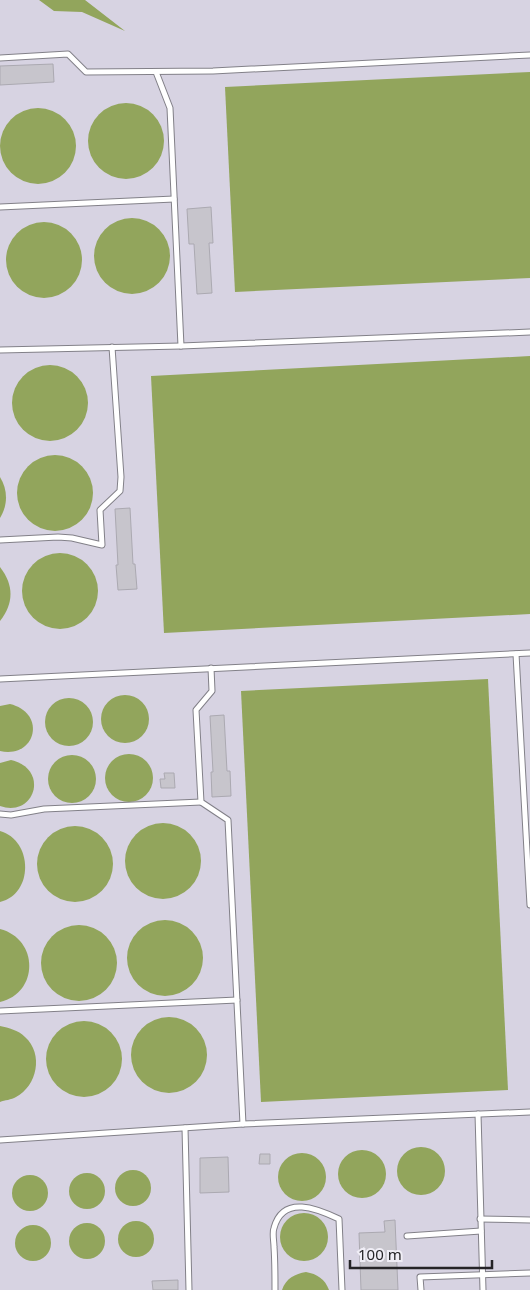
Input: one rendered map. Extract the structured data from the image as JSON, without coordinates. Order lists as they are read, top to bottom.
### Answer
{
  "scale_bar": "100 m"
}
